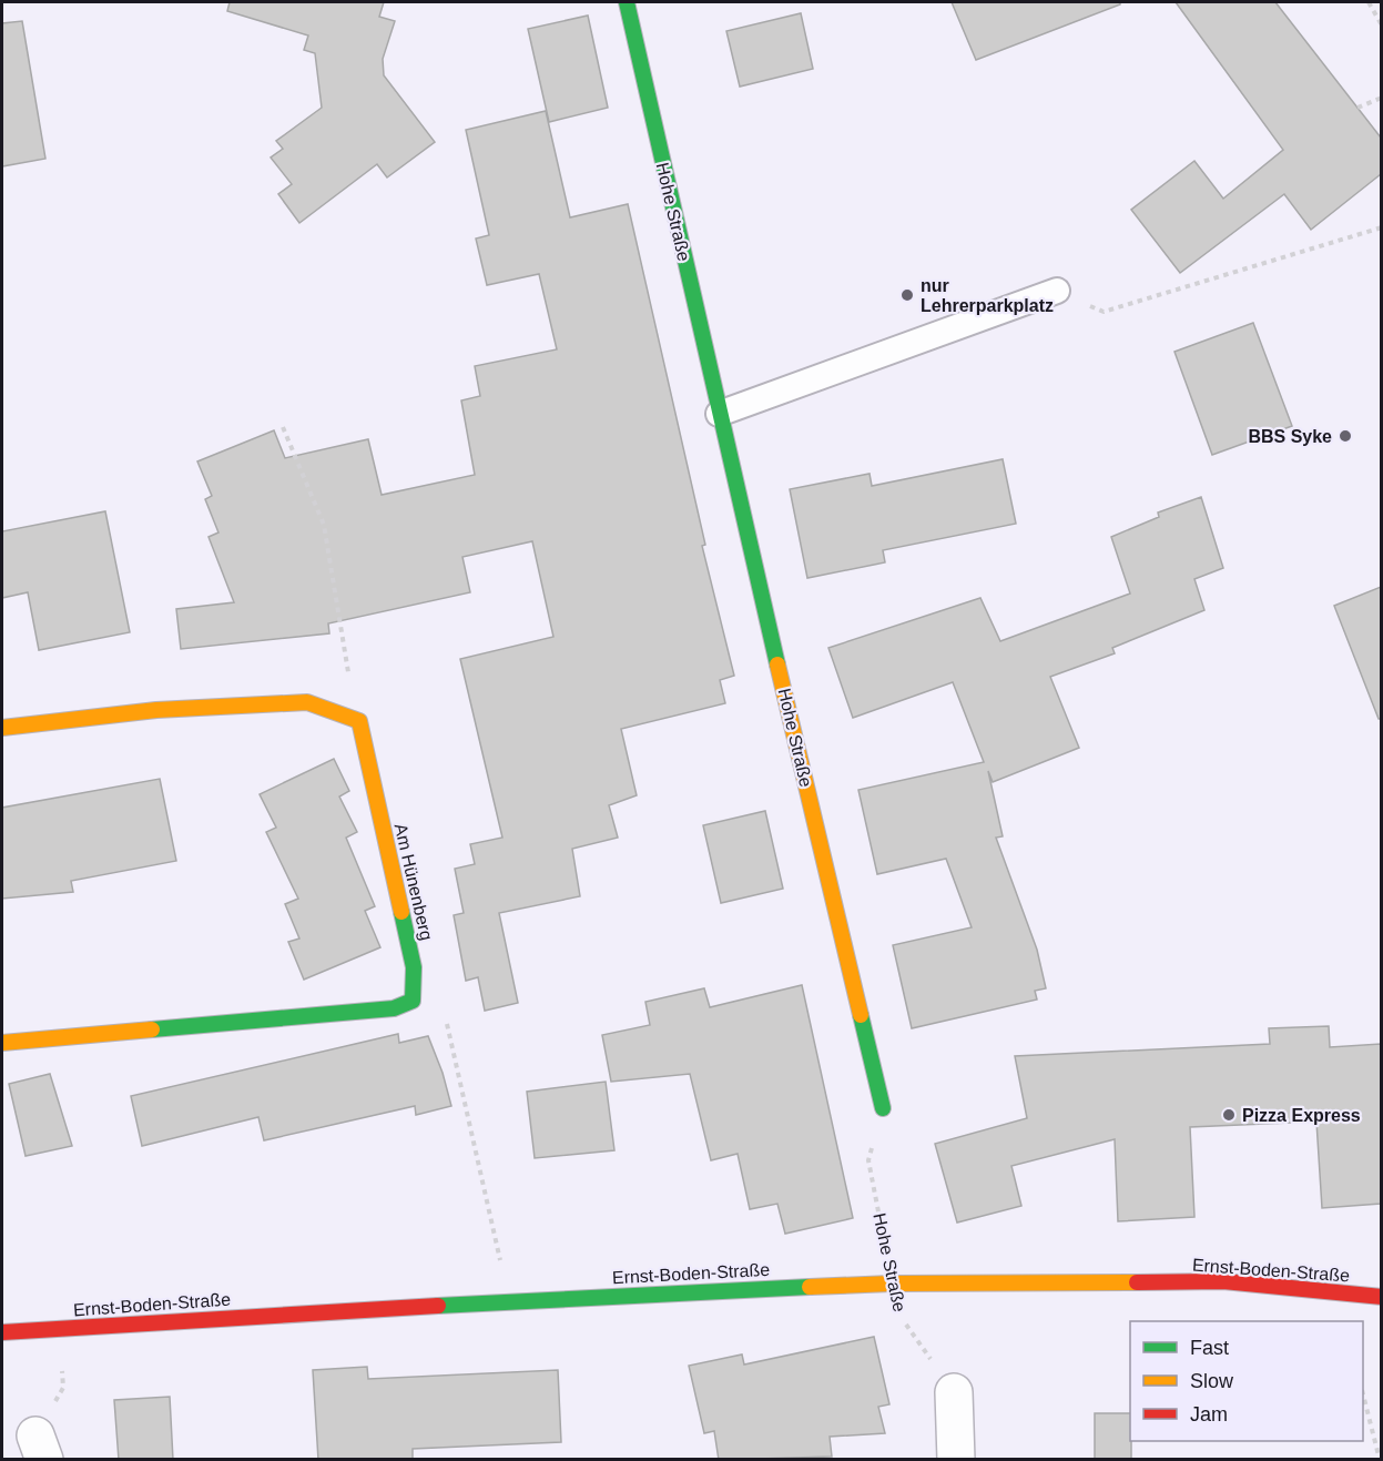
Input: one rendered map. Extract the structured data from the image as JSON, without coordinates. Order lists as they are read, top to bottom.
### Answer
{
  "streets": {
    "street": ["Hohe Straße", "Am Hünenberg", "Ernst-Boden-Straße"]
  },
  "crossings": [
    ["Hohe Straße", "Ernst-Boden-Straße"]
  ],
  "places": ["nur Lehrerparkplatz", "BBS Syke", "Pizza Express"],
  "legend": ["Fast", "Slow", "Jam"]
}
